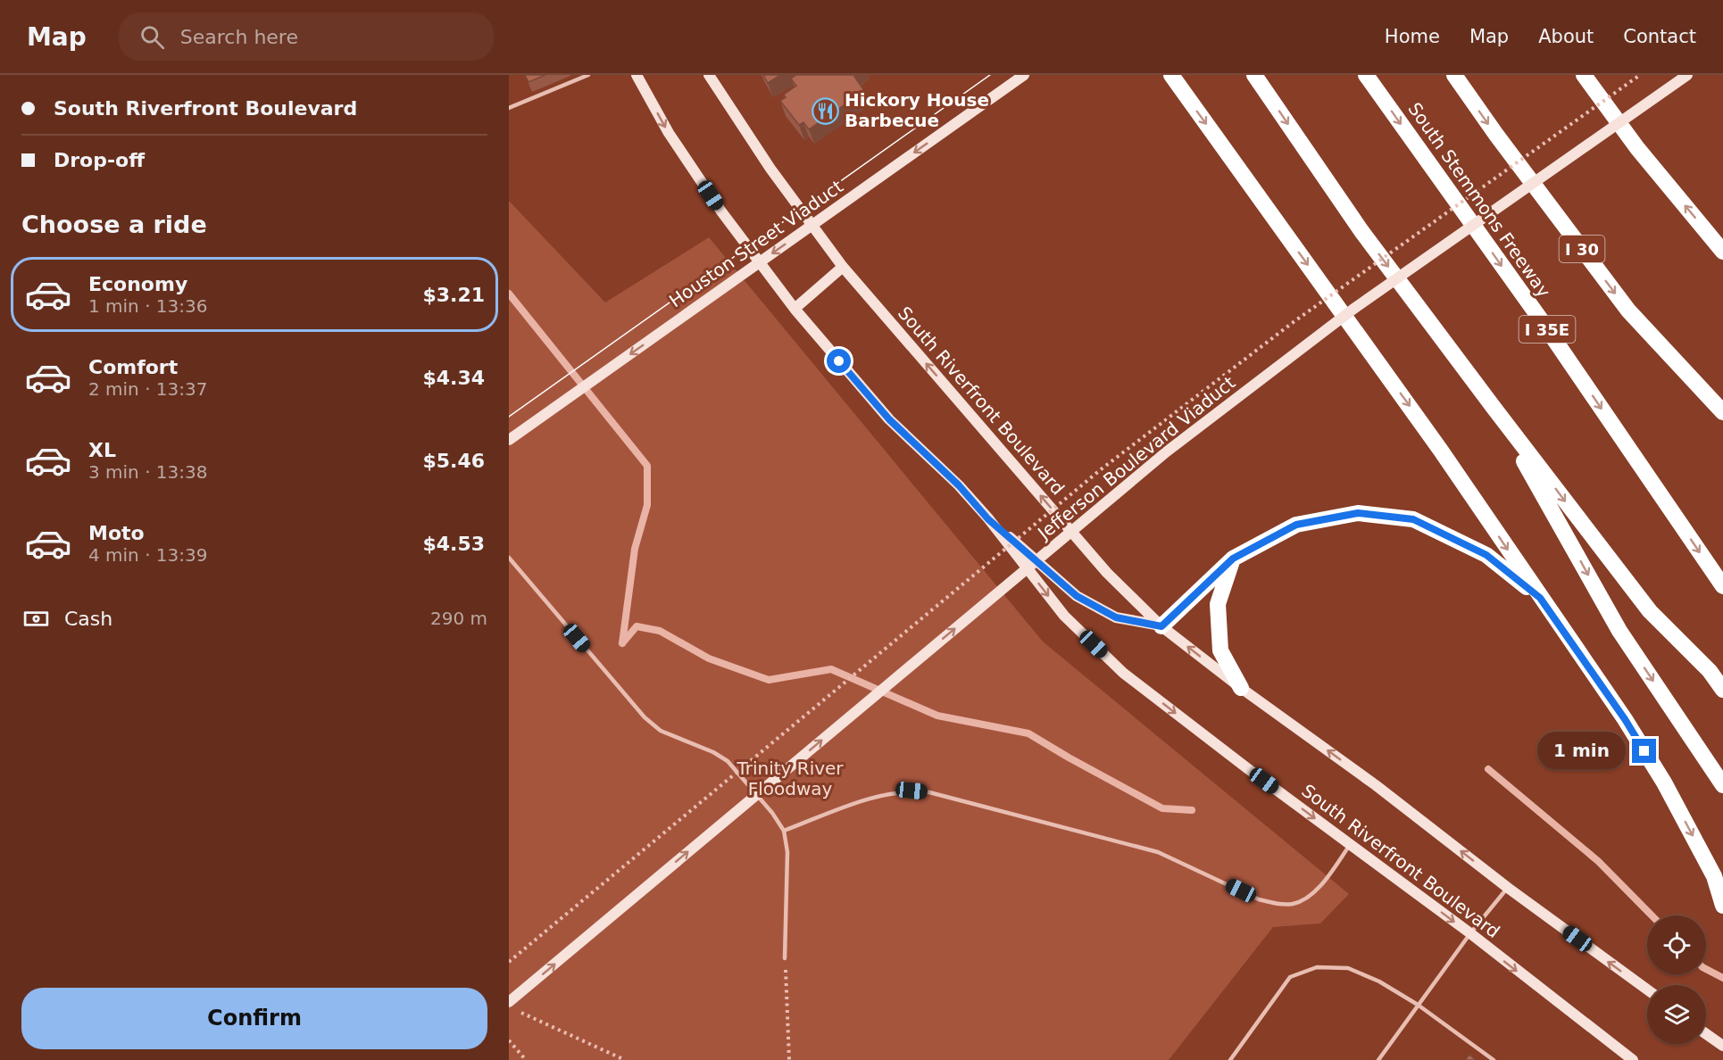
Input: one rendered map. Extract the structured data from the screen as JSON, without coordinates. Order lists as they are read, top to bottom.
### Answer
{
  "streets": {
    "highway": ["South Stemmons Freeway", "I 30", "I 35E"],
    "main road": ["Houston Street Viaduct", "South Riverfront Boulevard", "Jefferson Boulevard Viaduct"]
  },
  "one_way": ["Houston Street Viaduct", "Jefferson Boulevard Viaduct"],
  "parks": ["Trinity River Floodway"],
  "places": {
    "restaurant": ["Hickory House Barbecue"]
  },
  "page": {
    "header": "Map",
    "search": "Search here",
    "nav": [
      "Home",
      "Map",
      "About",
      "Contact"
    ],
    "banner": ["South Riverfront Boulevard", "Drop-off"],
    "heading": "Choose a ride",
    "list": [
      {
        "name": "Economy",
        "note": "1 min · 13:36",
        "value": "$3.21"
      },
      {
        "name": "Comfort",
        "note": "2 min · 13:37",
        "value": "$4.34"
      },
      {
        "name": "XL",
        "note": "3 min · 13:38",
        "value": "$5.46"
      },
      {
        "name": "Moto",
        "note": "4 min · 13:39",
        "value": "$4.53"
      }
    ],
    "pay": ["Cash", "290 m"],
    "bubble": "1 min",
    "buttons": "Confirm"
  }
}
